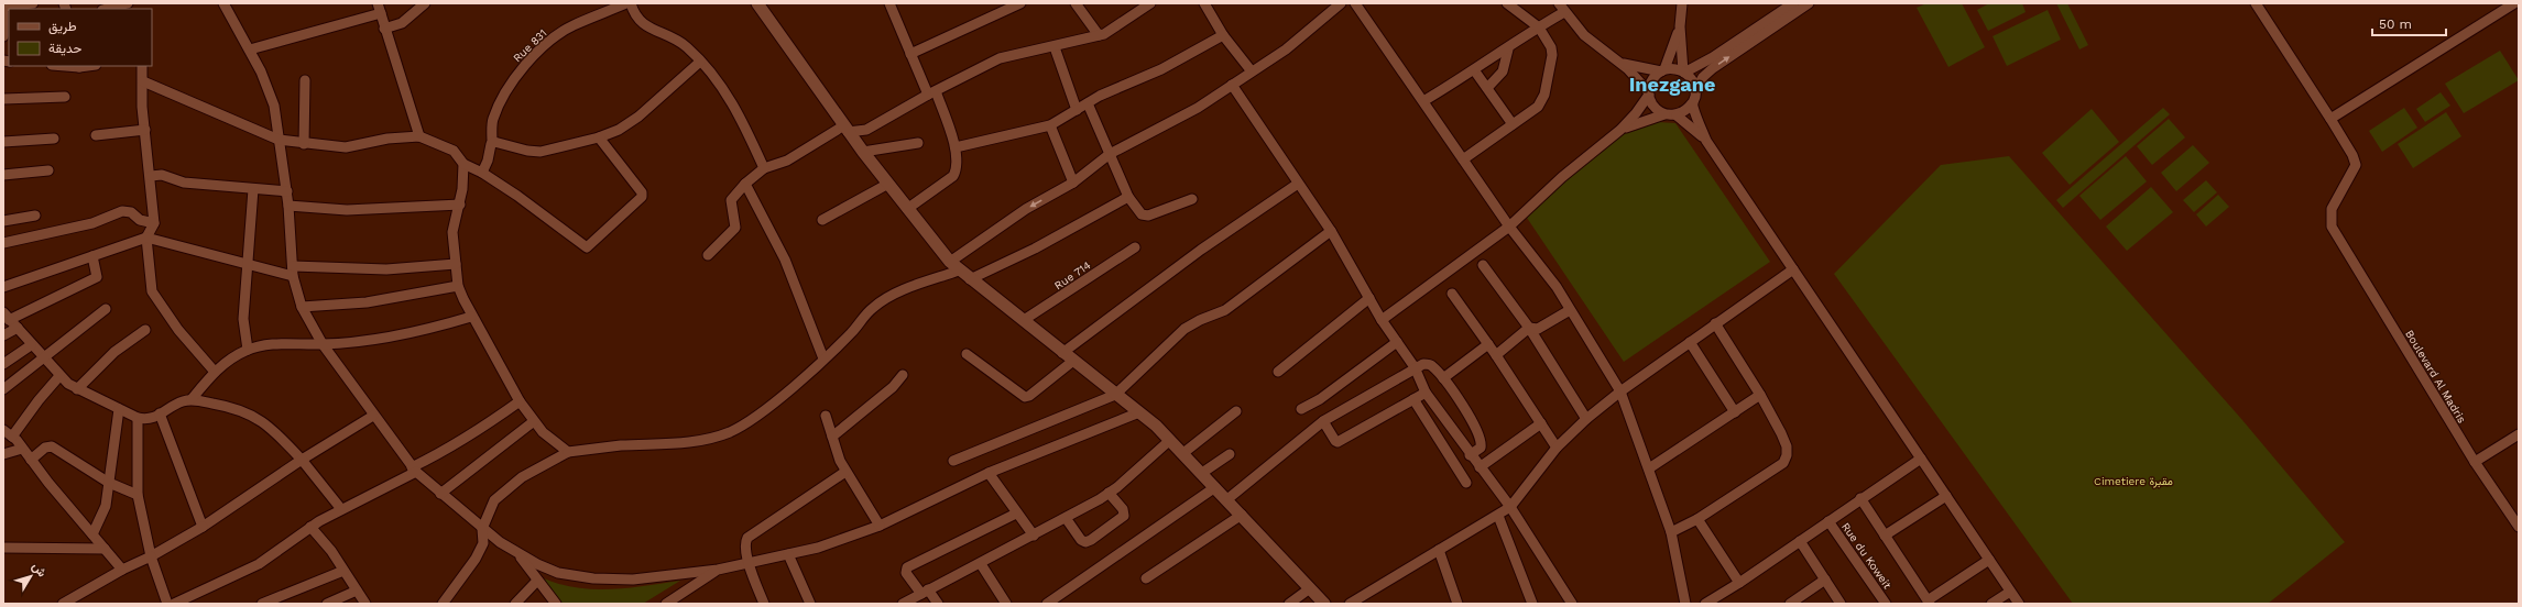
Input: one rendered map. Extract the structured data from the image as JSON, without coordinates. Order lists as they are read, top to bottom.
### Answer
{
  "streets": {
    "street": [
      "Rue 831",
      "Rue 714",
      "Boulevard Al Madris",
      "Rue du Koweit"
    ]
  },
  "districts": ["Inezgane"],
  "parks": ["Cimetiere مقبرة"],
  "legend": ["طريق", "حديقة"],
  "scale_bar": "50 m",
  "north": "top right"
}
